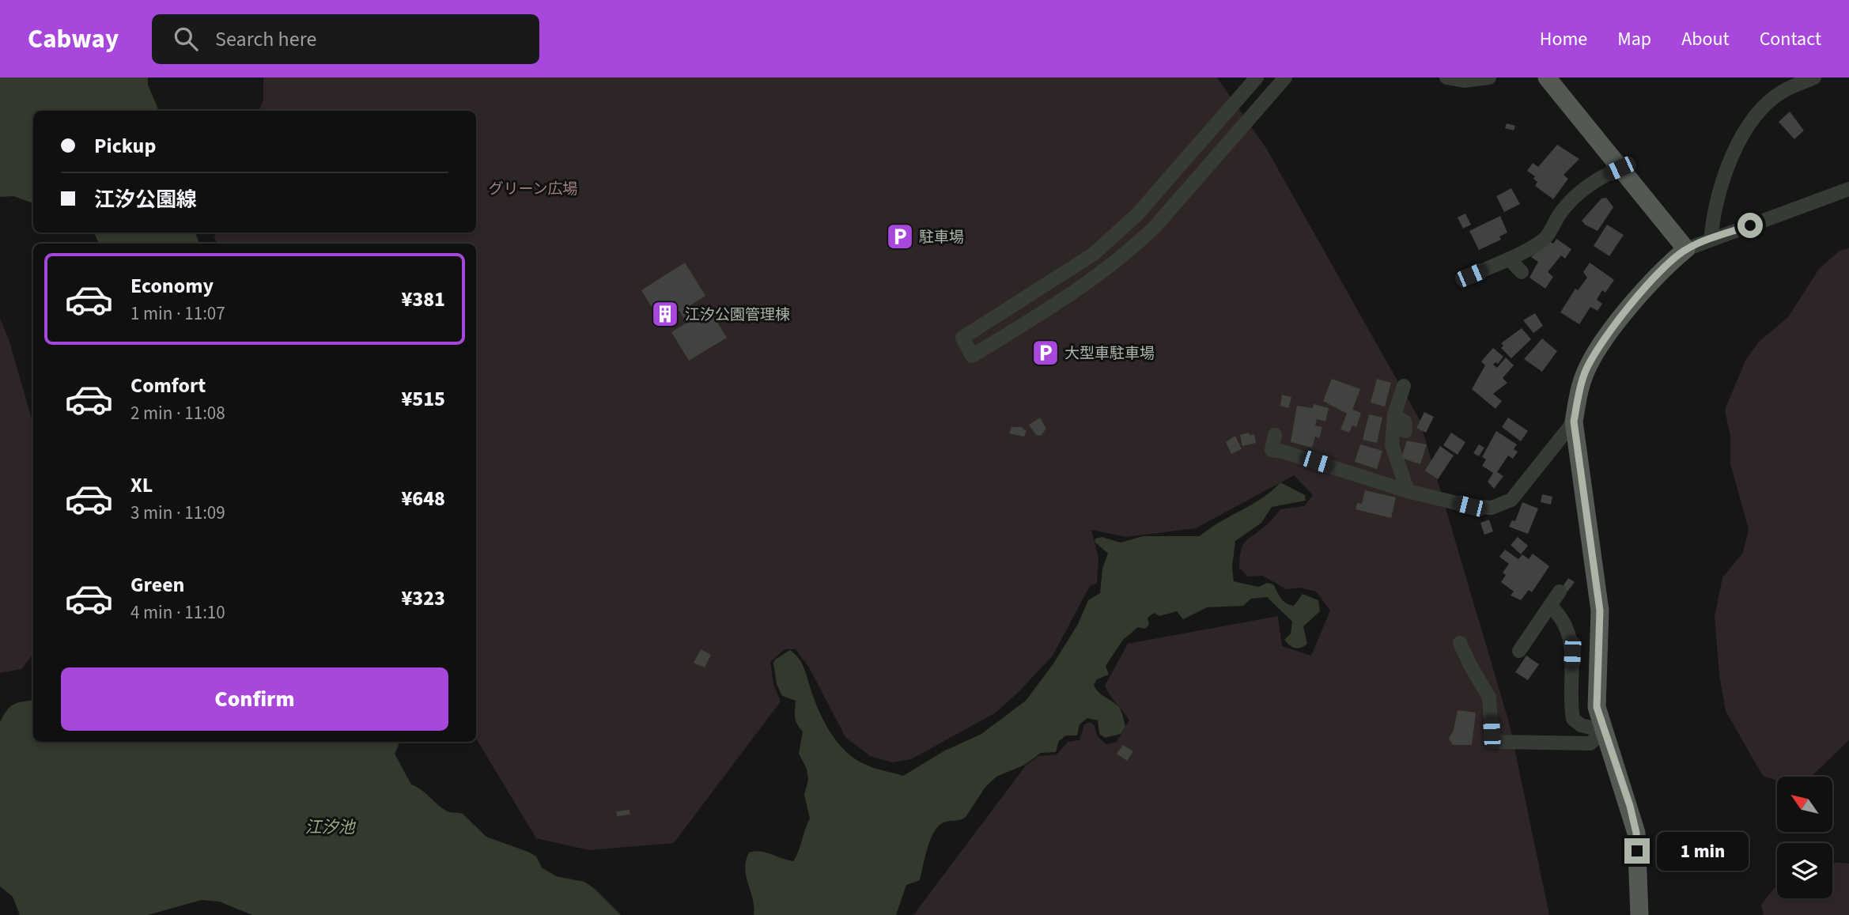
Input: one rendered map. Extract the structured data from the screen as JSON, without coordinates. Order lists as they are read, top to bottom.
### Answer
{
  "water": ["江汐池"],
  "parks": ["グリーン広場"],
  "places": {
    "parking": ["駐車場", "大型車駐車場"],
    "building": ["江汐公園管理棟"]
  },
  "north": "top left",
  "page": {
    "header": "Cabway",
    "search": "Search here",
    "nav": [
      "Home",
      "Map",
      "About",
      "Contact"
    ],
    "banner": ["Pickup", "江汐公園線"],
    "list": [
      {
        "name": "Economy",
        "note": "1 min · 11:07",
        "value": "¥381"
      },
      {
        "name": "Comfort",
        "note": "2 min · 11:08",
        "value": "¥515"
      },
      {
        "name": "XL",
        "note": "3 min · 11:09",
        "value": "¥648"
      },
      {
        "name": "Green",
        "note": "4 min · 11:10",
        "value": "¥323"
      }
    ],
    "buttons": "Confirm",
    "bubble": "1 min"
  }
}
